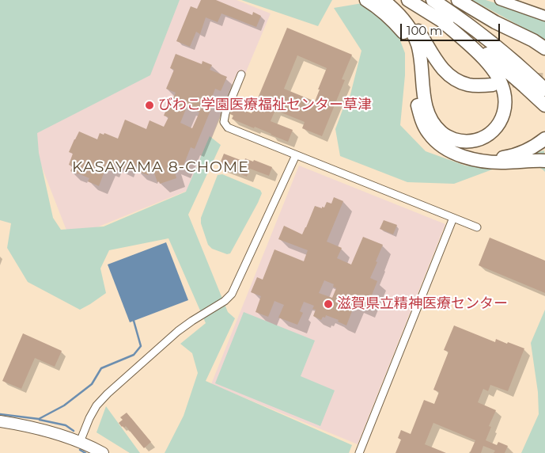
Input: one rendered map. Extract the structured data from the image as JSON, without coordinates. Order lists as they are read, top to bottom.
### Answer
{
  "districts": ["KASAYAMA 8-CHOME"],
  "places": ["びわこ学園医療福祉センター草津", "滋賀県立精神医療センター"],
  "scale_bar": "100 m"
}
